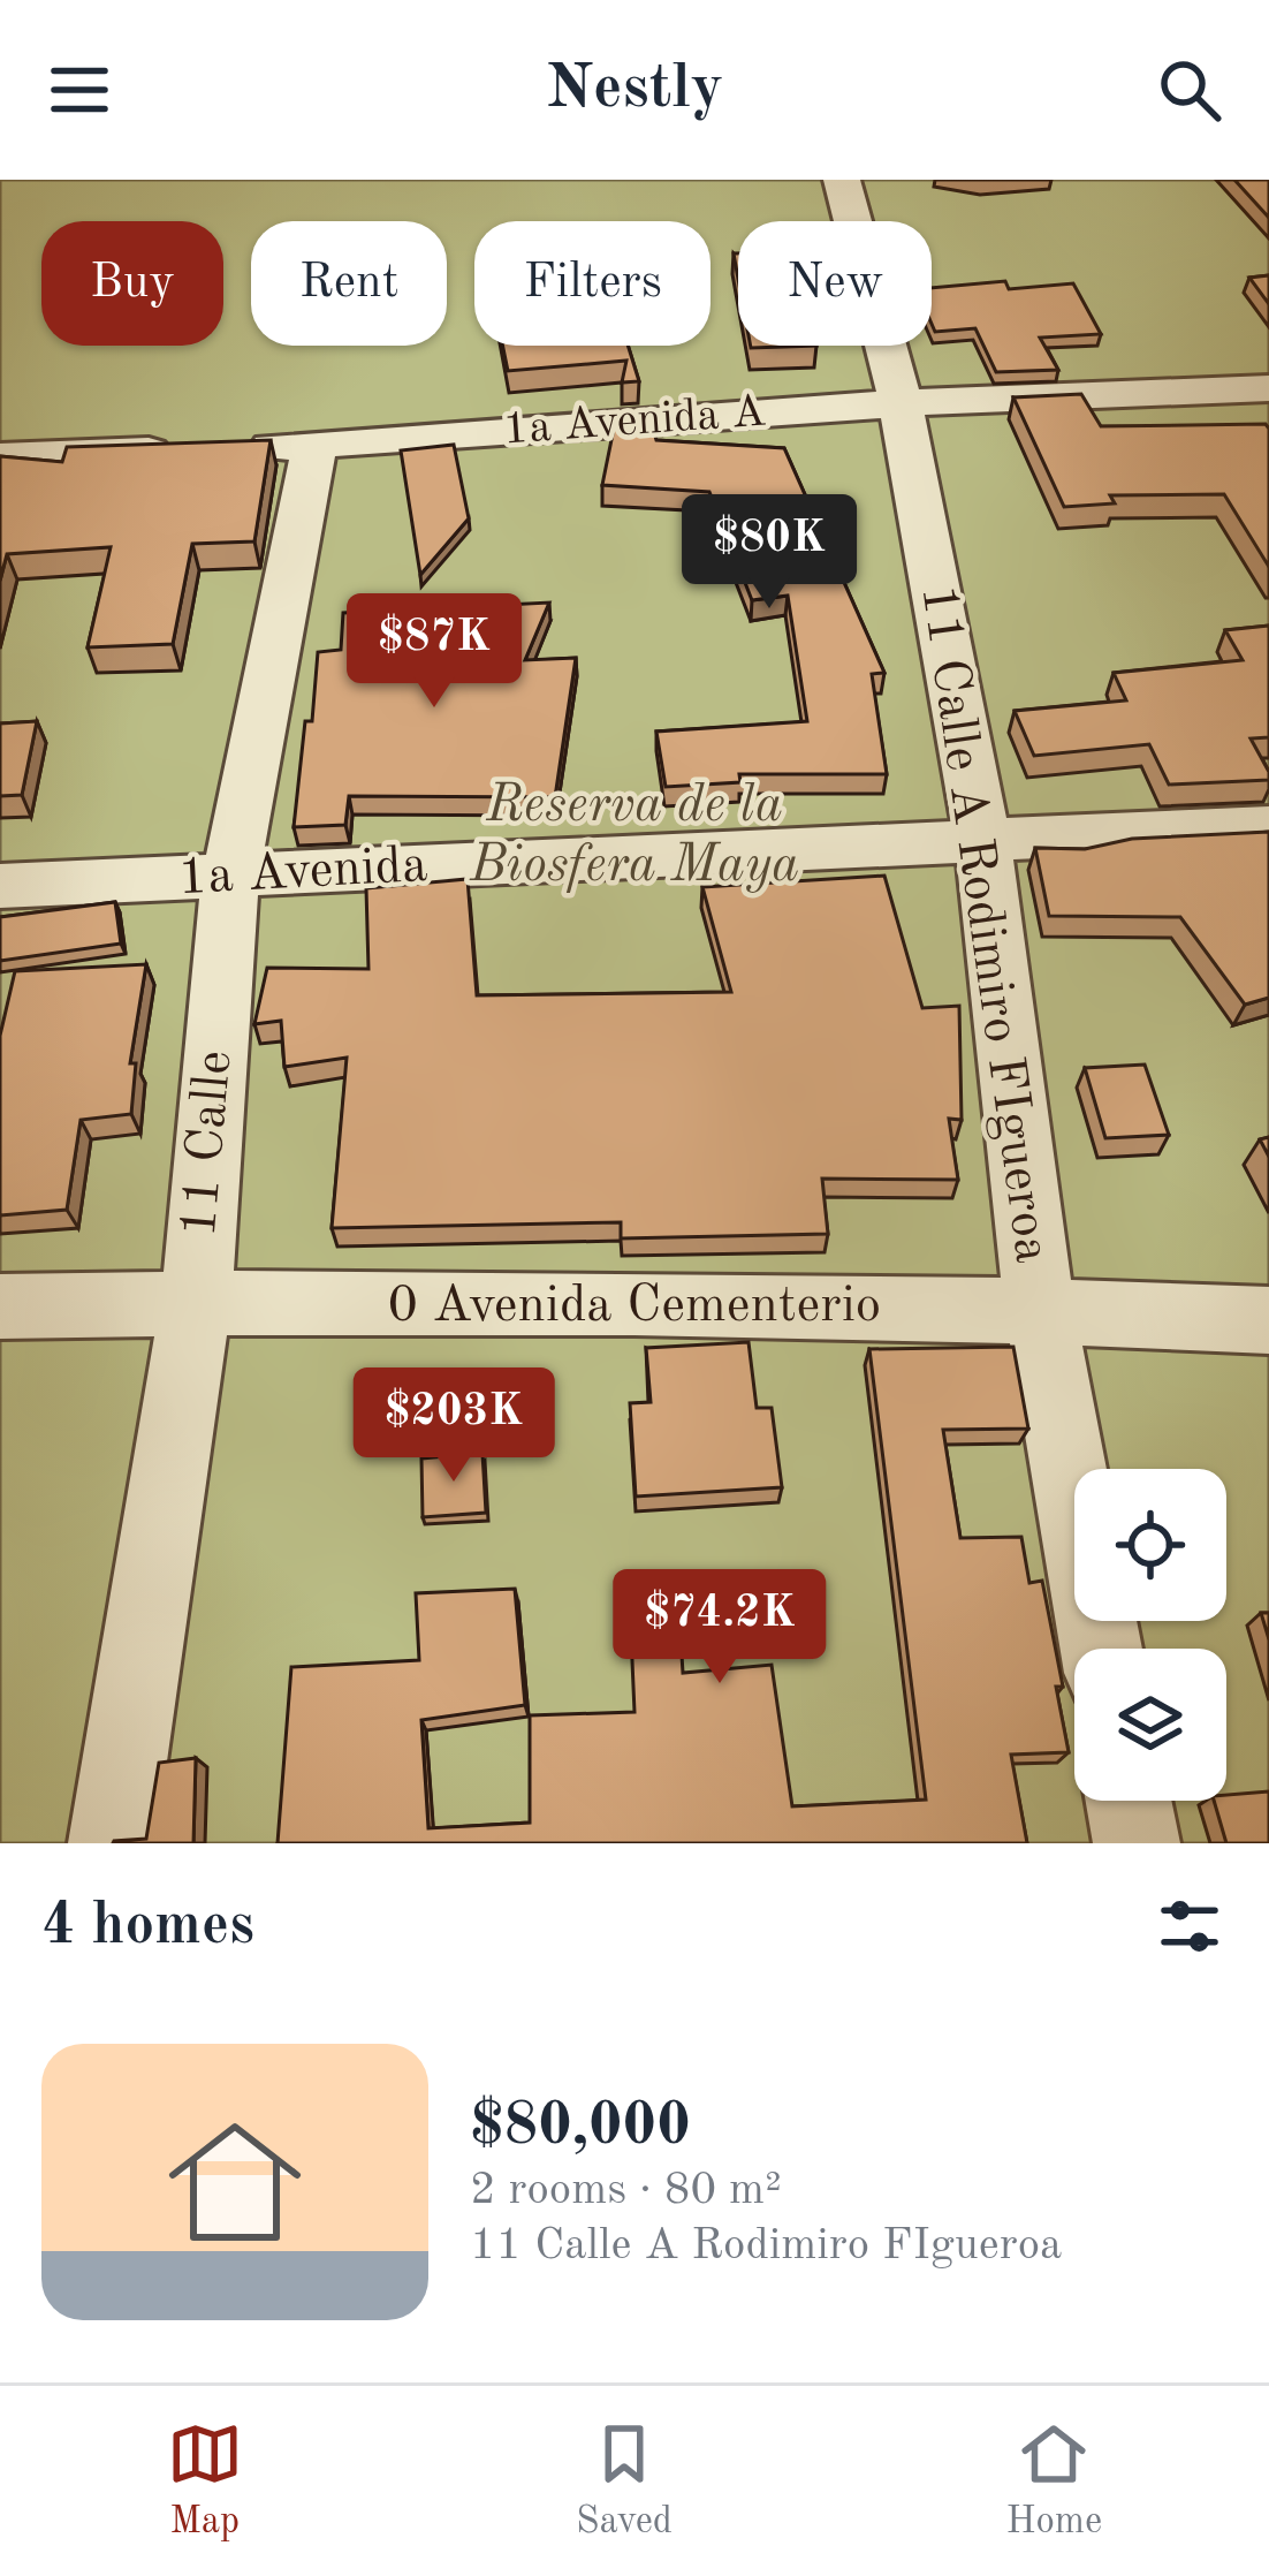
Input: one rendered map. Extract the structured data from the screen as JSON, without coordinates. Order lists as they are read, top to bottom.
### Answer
{
  "streets": {
    "street": [
      "1a Avenida A",
      "1a Avenida",
      "11 Calle A Rodimiro FIgueroa",
      "11 Calle",
      "0 Avenida Cementerio"
    ]
  },
  "crossings": [
    ["1a Avenida A", "11 Calle A Rodimiro FIgueroa"],
    ["1a Avenida A", "11 Calle"],
    ["1a Avenida", "11 Calle A Rodimiro FIgueroa"],
    ["1a Avenida", "11 Calle"],
    ["11 Calle A Rodimiro FIgueroa", "0 Avenida Cementerio"],
    ["11 Calle", "0 Avenida Cementerio"]
  ],
  "parks": ["Reserva de la Biosfera Maya"],
  "page": {
    "header": "Nestly",
    "chip": [
      "Buy",
      "Rent",
      "Filters",
      "New"
    ],
    "price": [
      "$80K",
      "$87K",
      "$203K",
      "$74.2K"
    ],
    "heading": "4 homes",
    "list": [
      {
        "name": "$80,000",
        "note": "2 rooms · 80 m² · 11 Calle A Rodimiro FIgueroa"
      }
    ],
    "tabs": ["Map", "Saved", "Home"]
  }
}
